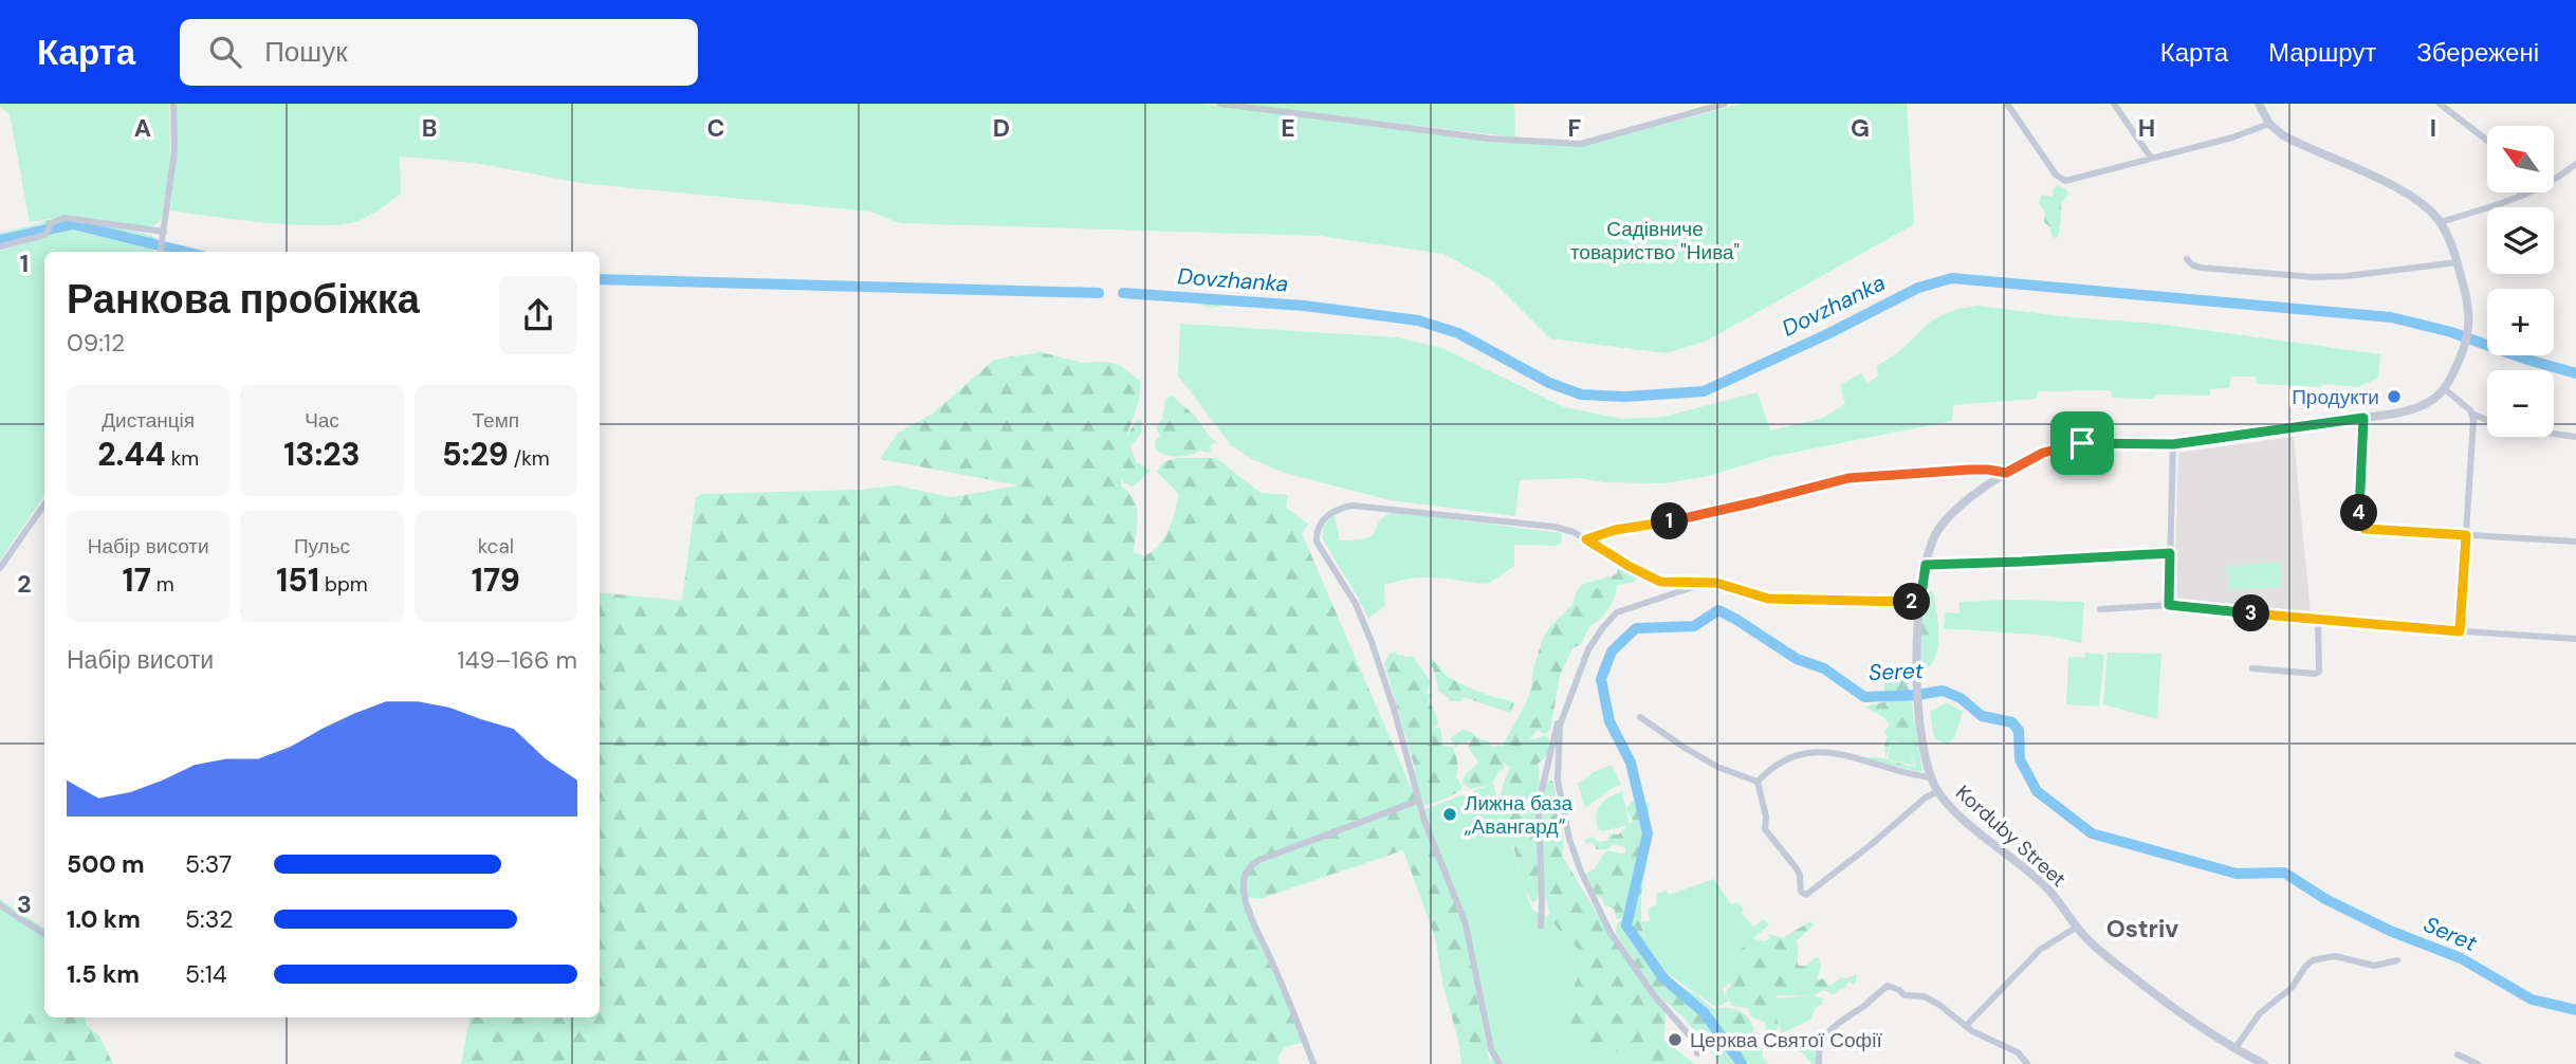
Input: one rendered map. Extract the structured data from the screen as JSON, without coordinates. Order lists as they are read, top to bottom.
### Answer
{
  "streets": {
    "street": ["Korduby Street"]
  },
  "districts": ["Ostriv"],
  "water": ["Dovzhanka", "Seret"],
  "parks": ["Садівниче товариство \"Нива\""],
  "places": ["Продукти", "Лижна база „Авангард“", "Церква Святої Софії"],
  "north": "top left",
  "page": {
    "header": "Карта",
    "search": "Пошук",
    "nav": ["Карта", "Маршрут", "Збережені"],
    "map_buttons": ["+", "−"],
    "heading": ["Ранкова пробіжка", "09:12"],
    "stats": [
      ["Дистанція", "2.44 km"],
      ["Час", "13:23"],
      ["Темп", "5:29 /km"],
      ["Набір висоти", "17 m"],
      ["Пульс", "151 bpm"],
      ["kcal", "179"]
    ],
    "pins": [
      "4",
      "1",
      "2",
      "3"
    ],
    "chart": ["Набір висоти", "149–166 m"],
    "list": [
      {
        "name": "500 m",
        "note": "5:37"
      },
      {
        "name": "1.0 km",
        "note": "5:32"
      },
      {
        "name": "1.5 km",
        "note": "5:14"
      }
    ]
  },
  "grid": {
    "columns": [
      "A",
      "B",
      "C",
      "D",
      "E",
      "F",
      "G",
      "H",
      "I"
    ],
    "rows": ["1", "2", "3"]
  }
}
